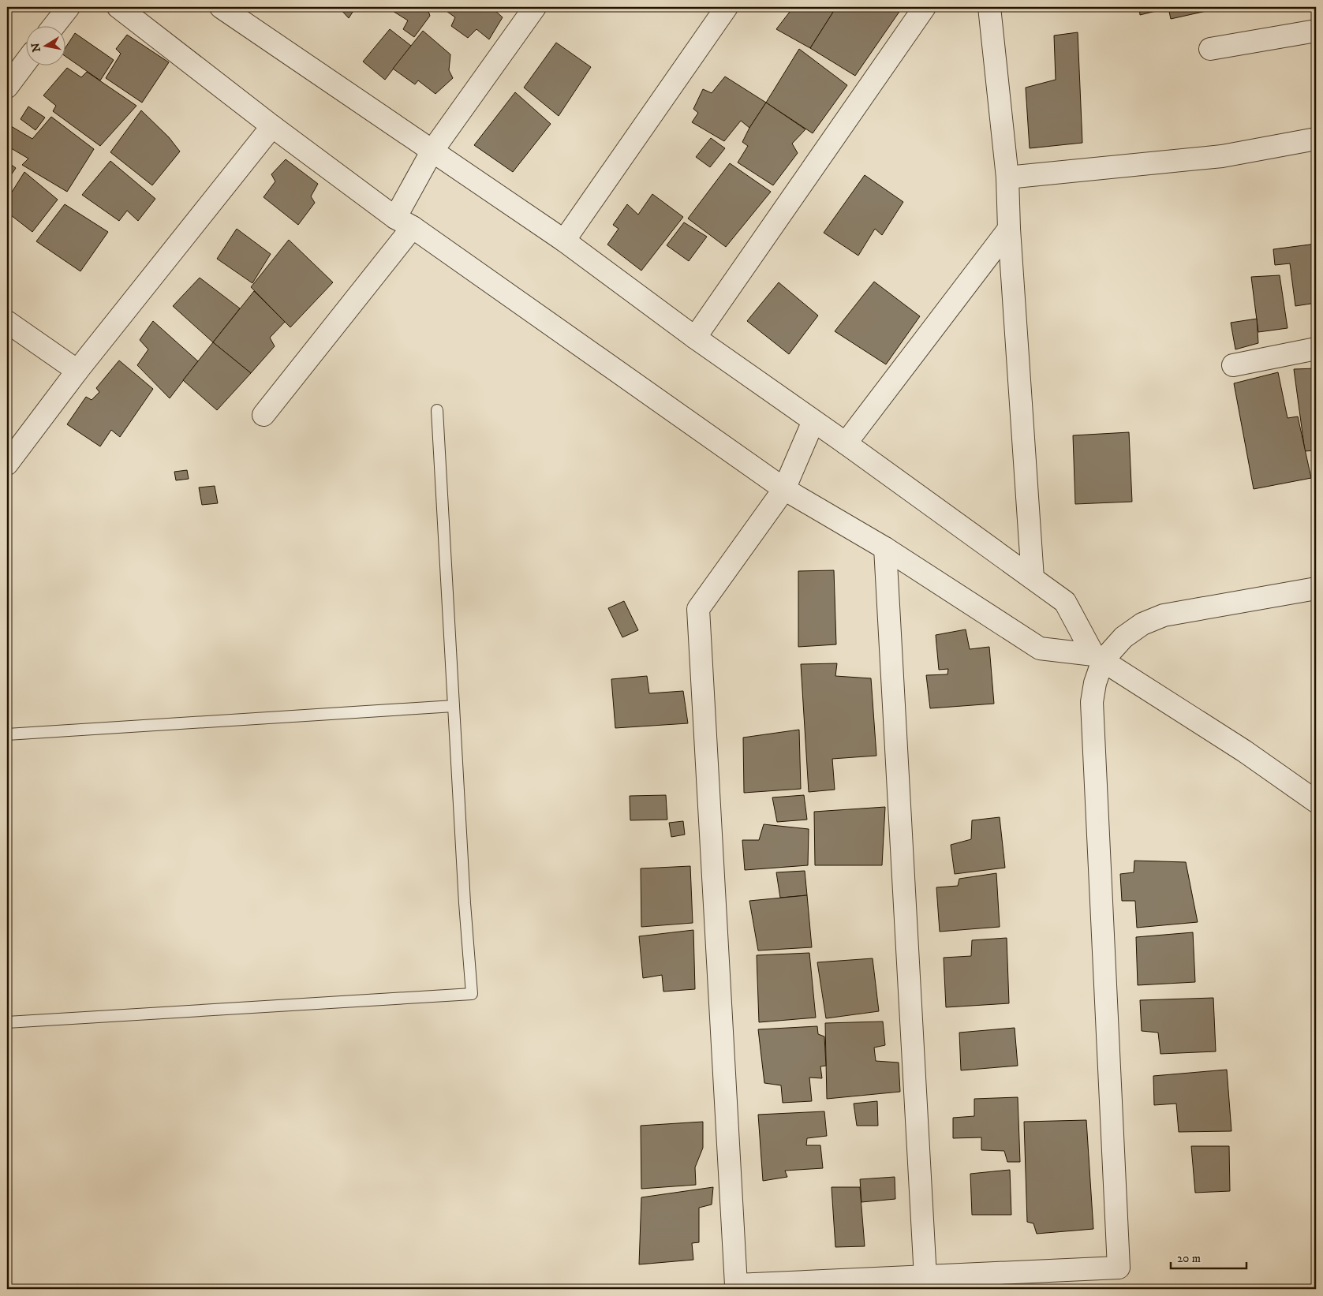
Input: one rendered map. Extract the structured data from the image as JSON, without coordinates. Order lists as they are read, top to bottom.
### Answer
{
  "scale_bar": "20 m",
  "north": "left"
}
